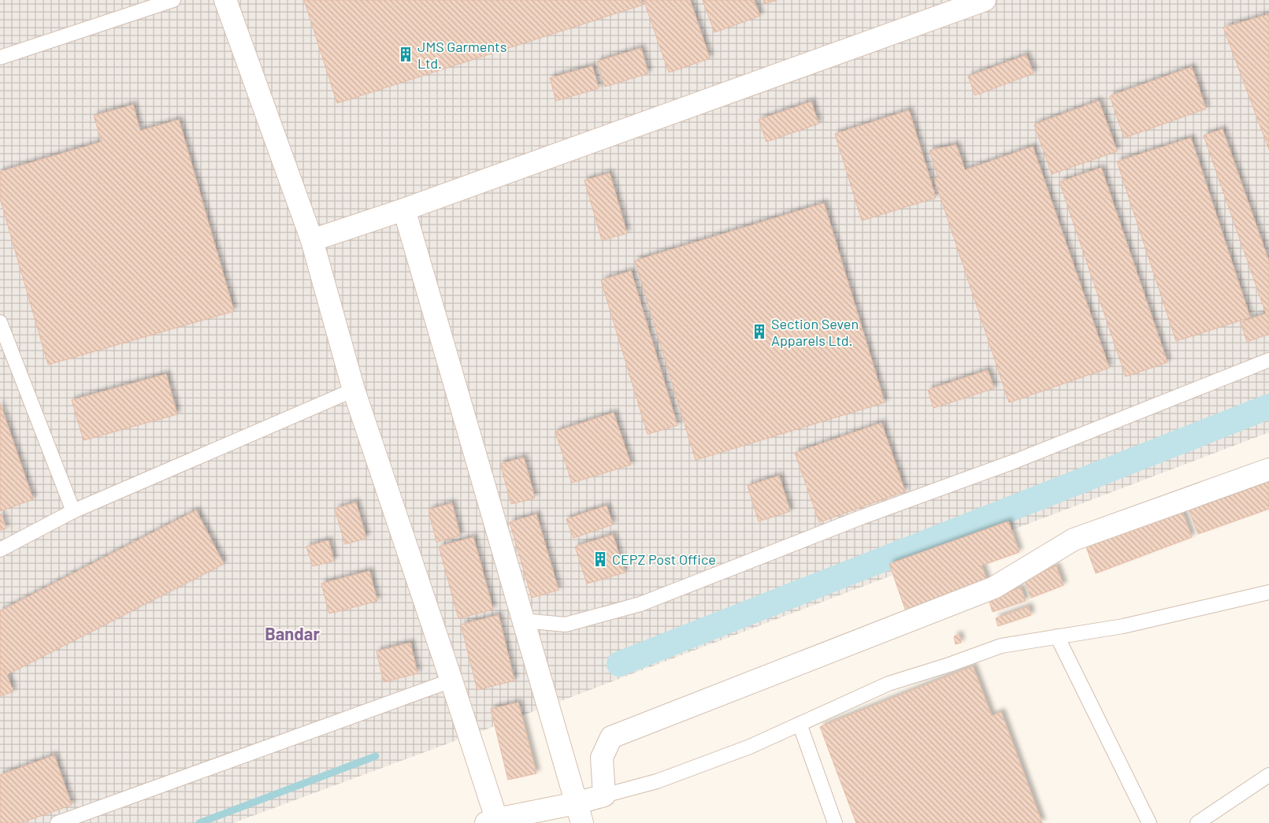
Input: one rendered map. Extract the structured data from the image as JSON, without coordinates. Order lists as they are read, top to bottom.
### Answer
{
  "districts": ["Bandar"],
  "places": {
    "building": ["JMS Garments Ltd.", "Section Seven Apparels Ltd.", "CEPZ Post Office"]
  }
}
